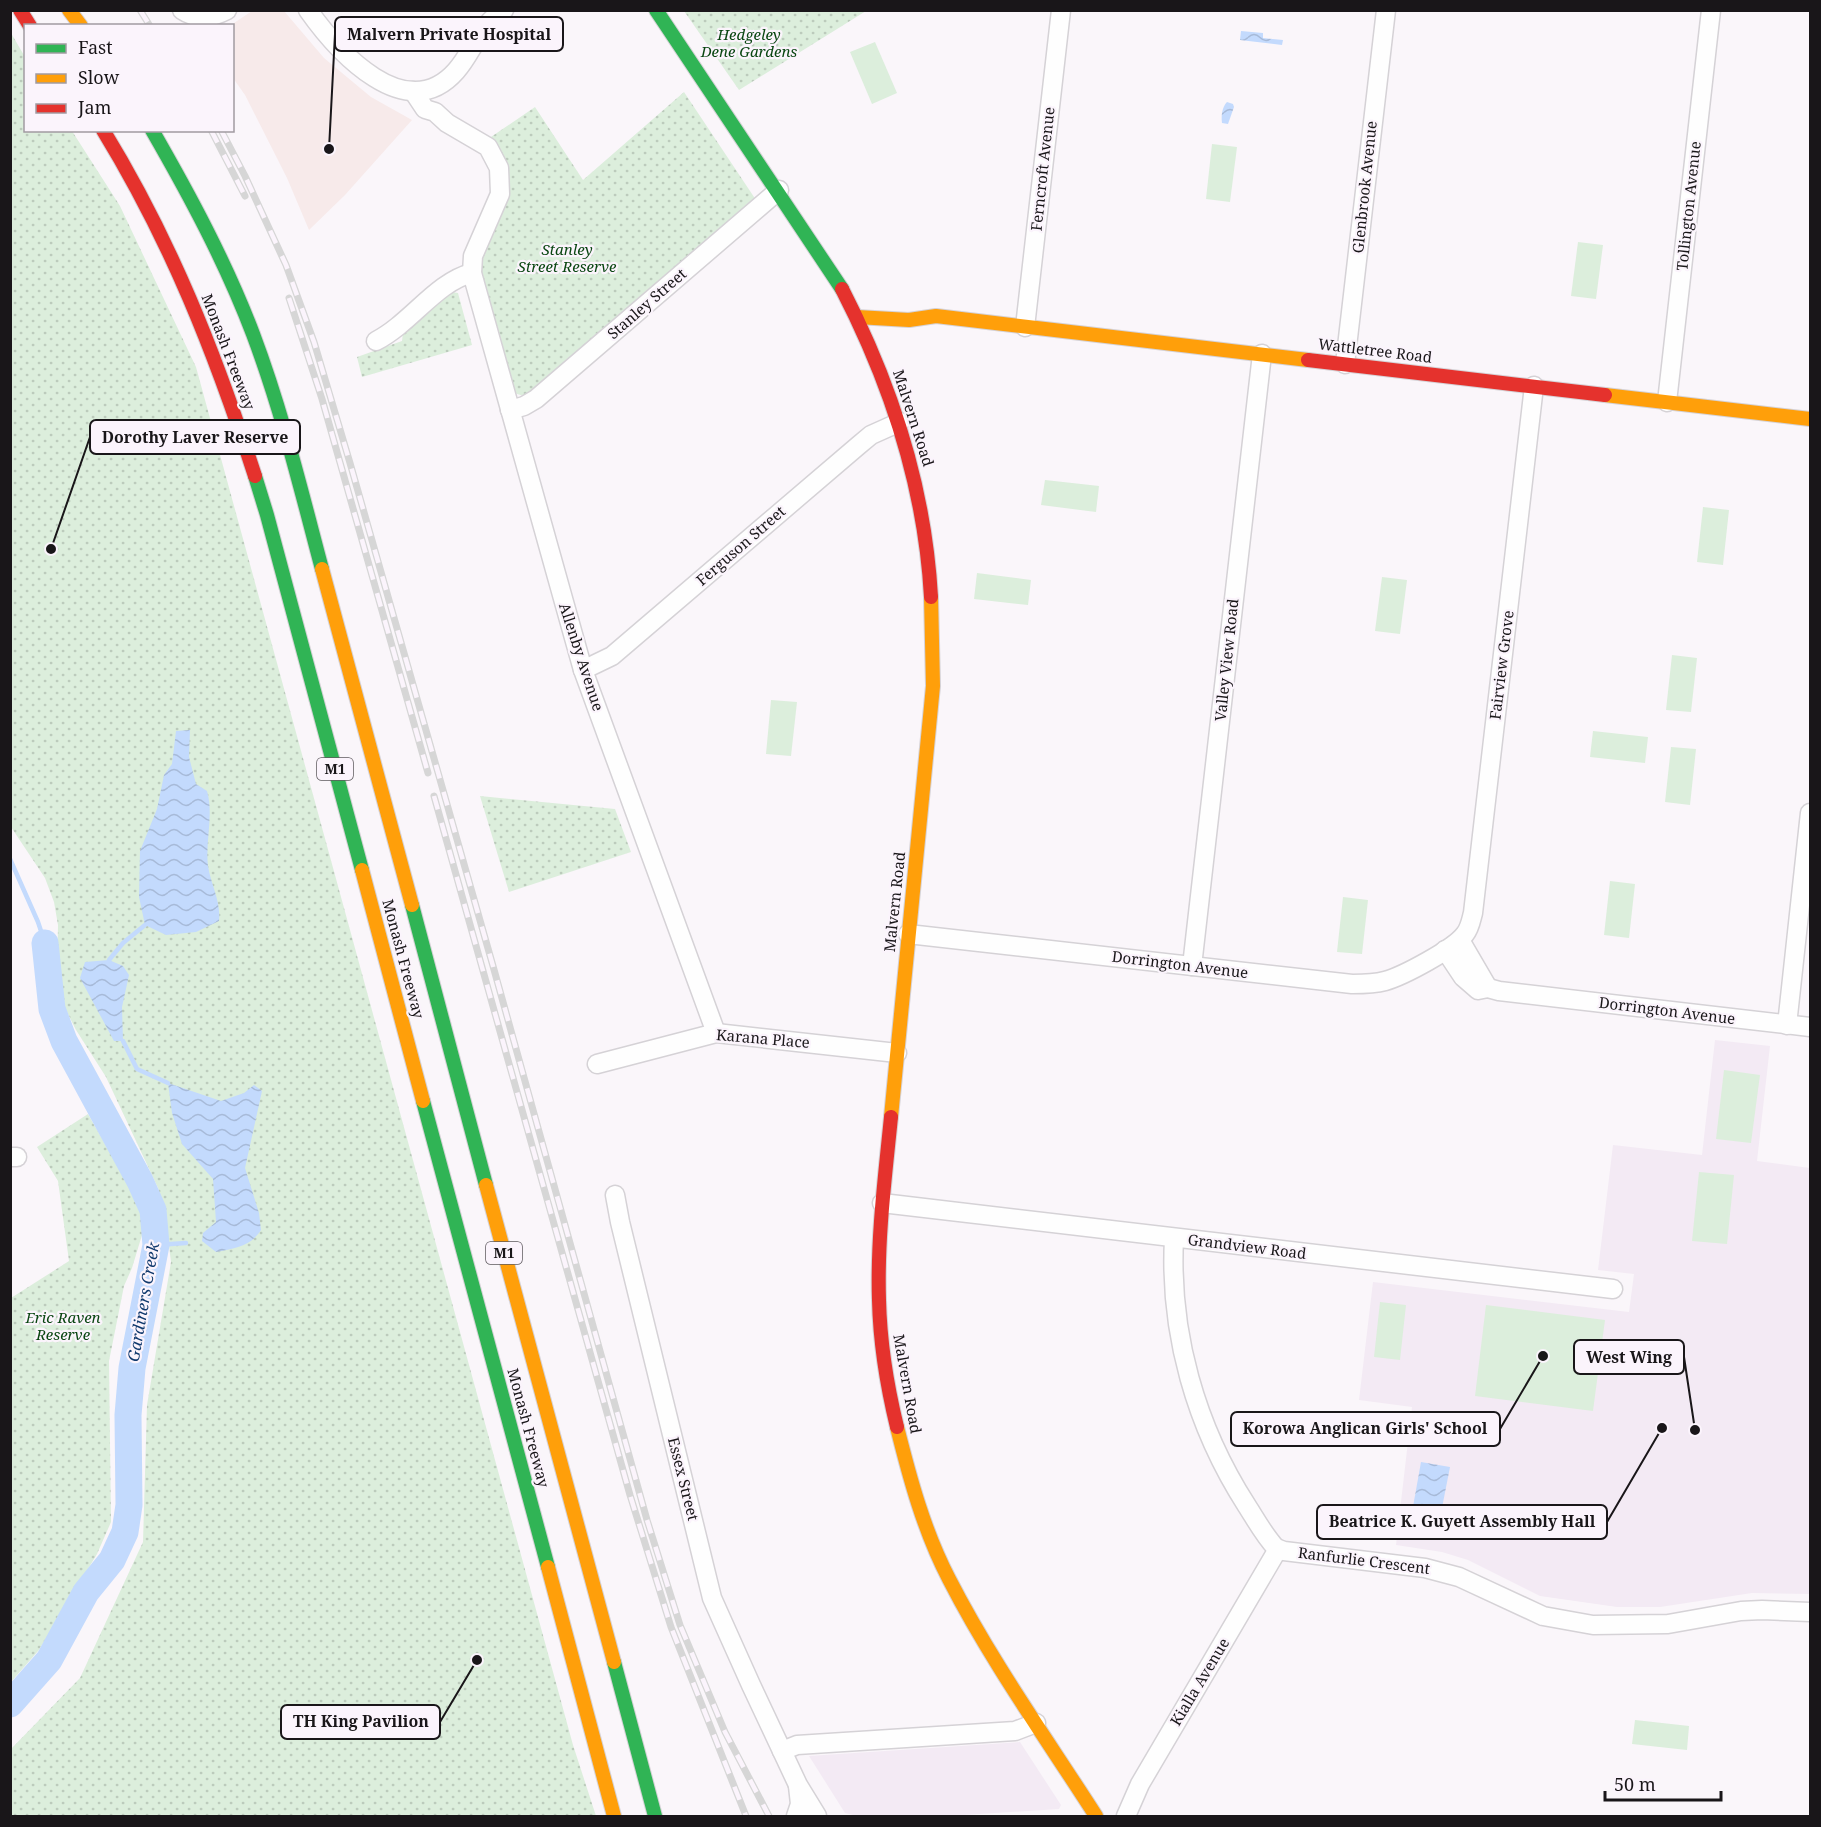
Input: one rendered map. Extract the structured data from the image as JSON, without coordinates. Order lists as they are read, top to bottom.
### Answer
{
  "streets": {
    "main road": [
      "Wattletree Road",
      "Monash Freeway",
      "Malvern Road",
      "M1"
    ],
    "street": [
      "Ferncroft Avenue",
      "Glenbrook Avenue",
      "Tollington Avenue",
      "Stanley Street",
      "Ferguson Street",
      "Allenby Avenue",
      "Valley View Road",
      "Fairview Grove",
      "Dorrington Avenue",
      "Karana Place",
      "Grandview Road",
      "Essex Street",
      "Ranfurlie Crescent",
      "Kialla Avenue"
    ]
  },
  "crossings": [
    ["Ferncroft Avenue", "Wattletree Road"],
    ["Glenbrook Avenue", "Wattletree Road"],
    ["Tollington Avenue", "Wattletree Road"],
    ["Stanley Street", "Malvern Road"],
    ["Stanley Street", "Allenby Avenue"],
    ["Wattletree Road", "Malvern Road"],
    ["Wattletree Road", "Valley View Road"],
    ["Wattletree Road", "Fairview Grove"],
    ["Malvern Road", "Ferguson Street"],
    ["Malvern Road", "Dorrington Avenue"],
    ["Malvern Road", "Karana Place"],
    ["Malvern Road", "Grandview Road"],
    ["Ferguson Street", "Allenby Avenue"],
    ["Allenby Avenue", "Karana Place"],
    ["Valley View Road", "Dorrington Avenue"],
    ["Fairview Grove", "Dorrington Avenue"],
    ["Grandview Road", "Ranfurlie Crescent"],
    ["Ranfurlie Crescent", "Kialla Avenue"]
  ],
  "water": ["Gardiners Creek"],
  "parks": ["Hedgeley Dene Gardens", "Stanley Street Reserve", "Eric Raven Reserve"],
  "places": [
    "Malvern Private Hospital",
    "Dorothy Laver Reserve",
    "Korowa Anglican Girls' School",
    "Beatrice K. Guyett Assembly Hall",
    "West Wing",
    "TH King Pavilion"
  ],
  "legend": ["Fast", "Slow", "Jam"],
  "scale_bar": "50 m"
}
